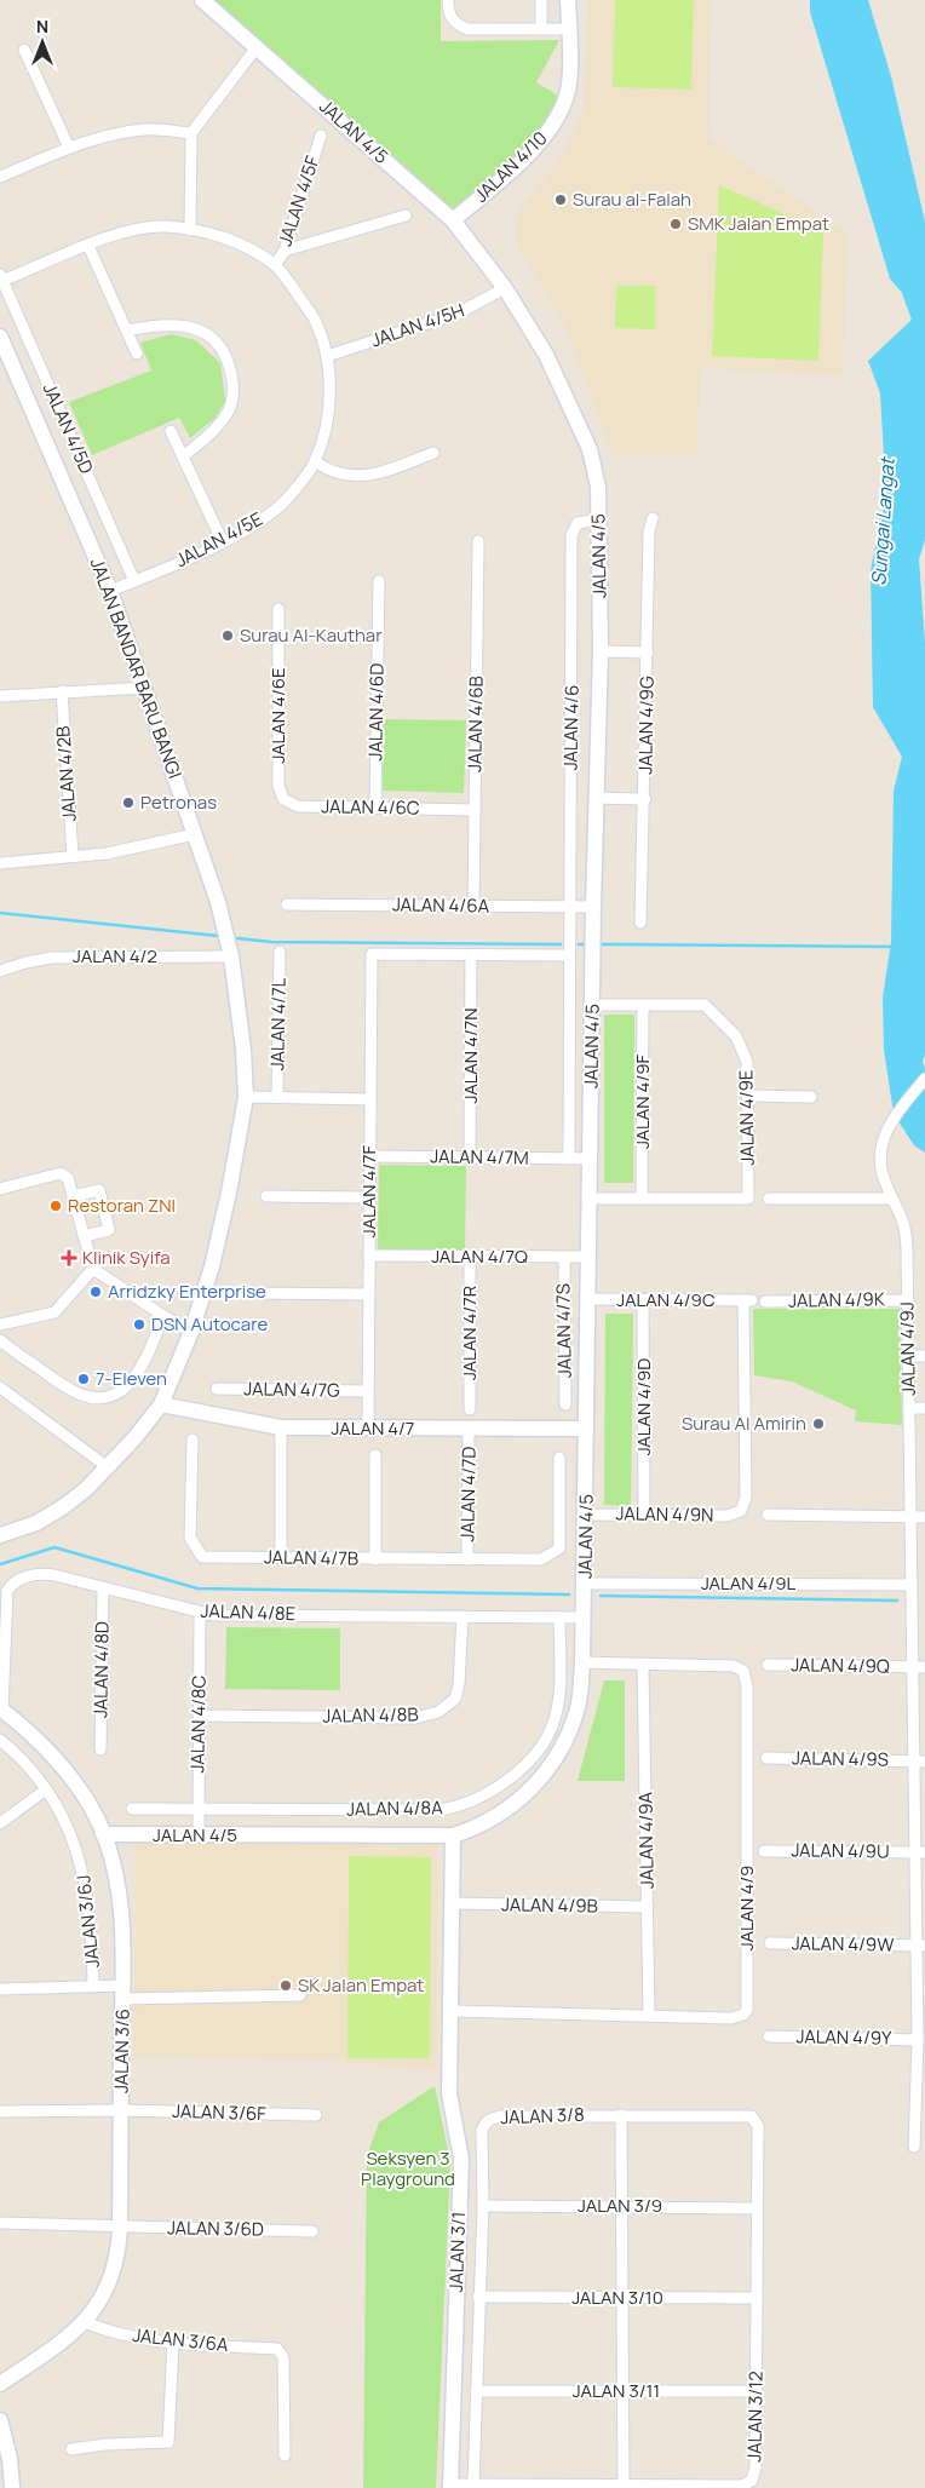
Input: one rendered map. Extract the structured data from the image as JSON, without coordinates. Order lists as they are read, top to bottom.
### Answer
{
  "streets": {
    "street": [
      "JALAN 4/5",
      "JALAN 4/10",
      "JALAN 4/5F",
      "JALAN 4/5H",
      "JALAN 4/5D",
      "JALAN 4/5E",
      "JALAN BANDAR BARU BANGI",
      "JALAN 4/6D",
      "JALAN 4/6E",
      "JALAN 4/6B",
      "JALAN 4/9G",
      "JALAN 4/6",
      "JALAN 4/2B",
      "JALAN 4/6C",
      "JALAN 4/6A",
      "JALAN 4/2",
      "JALAN 4/7L",
      "JALAN 4/7N",
      "JALAN 4/9F",
      "JALAN 4/9E",
      "JALAN 4/7M",
      "JALAN 4/7F",
      "JALAN 4/7Q",
      "JALAN 4/9C",
      "JALAN 4/9K",
      "JALAN 4/7S",
      "JALAN 4/7R",
      "JALAN 4/9J",
      "JALAN 4/7G",
      "JALAN 4/9D",
      "JALAN 4/7",
      "JALAN 4/7D",
      "JALAN 4/9N",
      "JALAN 4/7B",
      "JALAN 4/9L",
      "JALAN 4/8E",
      "JALAN 4/9Q",
      "JALAN 4/8D",
      "JALAN 4/8B",
      "JALAN 4/8C",
      "JALAN 4/9S",
      "JALAN 4/8A",
      "JALAN 4/9A",
      "JALAN 4/9U",
      "JALAN 4/9B",
      "JALAN 4/9",
      "JALAN 3/6J",
      "JALAN 4/9W",
      "JALAN 4/9Y",
      "JALAN 3/6",
      "JALAN 3/6F",
      "JALAN 3/8",
      "JALAN 3/9",
      "JALAN 3/6D",
      "JALAN 3/1",
      "JALAN 3/10",
      "JALAN 3/6A",
      "JALAN 3/11",
      "JALAN 3/12"
    ]
  },
  "crossings": [
    ["JALAN 4/5", "JALAN 4/10"],
    ["JALAN 4/5", "JALAN 4/5H"],
    ["JALAN 4/5", "JALAN 4/9G"],
    ["JALAN 4/5", "JALAN 4/6"],
    ["JALAN 4/5", "JALAN 4/6A"],
    ["JALAN 4/5", "JALAN 4/9E"],
    ["JALAN 4/5", "JALAN 4/7M"],
    ["JALAN 4/5", "JALAN 4/7Q"],
    ["JALAN 4/5", "JALAN 4/9C"],
    ["JALAN 4/5", "JALAN 4/7"],
    ["JALAN 4/5", "JALAN 4/9N"],
    ["JALAN 4/5", "JALAN 4/9L"],
    ["JALAN 4/5", "JALAN 4/8E"],
    ["JALAN 4/5", "JALAN 4/8C"],
    ["JALAN 4/5", "JALAN 4/9"],
    ["JALAN 4/5", "JALAN 3/6"],
    ["JALAN 4/5", "JALAN 3/1"],
    ["JALAN 4/5F", "JALAN 4/5E"],
    ["JALAN 4/5H", "JALAN 4/5E"],
    ["JALAN 4/5D", "JALAN 4/5E"],
    ["JALAN 4/5E", "JALAN BANDAR BARU BANGI"],
    ["JALAN BANDAR BARU BANGI", "JALAN 4/2"],
    ["JALAN BANDAR BARU BANGI", "JALAN 4/7L"],
    ["JALAN BANDAR BARU BANGI", "JALAN 4/7"],
    ["JALAN 4/6D", "JALAN 4/6C"],
    ["JALAN 4/6E", "JALAN 4/6C"],
    ["JALAN 4/6B", "JALAN 4/6C"],
    ["JALAN 4/6B", "JALAN 4/6A"],
    ["JALAN 4/6", "JALAN 4/6A"],
    ["JALAN 4/6", "JALAN 4/7M"],
    ["JALAN 4/7L", "JALAN 4/7F"],
    ["JALAN 4/7N", "JALAN 4/7M"],
    ["JALAN 4/7N", "JALAN 4/7F"],
    ["JALAN 4/9F", "JALAN 4/9E"],
    ["JALAN 4/7M", "JALAN 4/7F"],
    ["JALAN 4/7F", "JALAN 4/7Q"],
    ["JALAN 4/7F", "JALAN 4/7G"],
    ["JALAN 4/7F", "JALAN 4/7"],
    ["JALAN 4/7Q", "JALAN 4/7S"],
    ["JALAN 4/7Q", "JALAN 4/7R"],
    ["JALAN 4/9C", "JALAN 4/9D"],
    ["JALAN 4/9C", "JALAN 4/9N"],
    ["JALAN 4/9K", "JALAN 4/9J"],
    ["JALAN 4/9J", "JALAN 4/9L"],
    ["JALAN 4/9D", "JALAN 4/9N"],
    ["JALAN 4/7", "JALAN 4/7D"],
    ["JALAN 4/7D", "JALAN 4/7B"],
    ["JALAN 4/8E", "JALAN 4/8D"],
    ["JALAN 4/8E", "JALAN 4/8B"],
    ["JALAN 4/8E", "JALAN 4/8C"],
    ["JALAN 4/8E", "JALAN 4/8A"],
    ["JALAN 4/8E", "JALAN 3/6"],
    ["JALAN 4/8B", "JALAN 4/8C"],
    ["JALAN 4/8C", "JALAN 4/8A"],
    ["JALAN 4/9A", "JALAN 4/9B"],
    ["JALAN 4/9A", "JALAN 4/9"],
    ["JALAN 4/9B", "JALAN 3/1"],
    ["JALAN 4/9", "JALAN 3/1"],
    ["JALAN 3/6J", "JALAN 3/6"],
    ["JALAN 3/6", "JALAN 3/6F"],
    ["JALAN 3/6", "JALAN 3/6D"],
    ["JALAN 3/6", "JALAN 3/6A"],
    ["JALAN 3/8", "JALAN 3/9"],
    ["JALAN 3/8", "JALAN 3/10"],
    ["JALAN 3/8", "JALAN 3/11"],
    ["JALAN 3/8", "JALAN 3/12"],
    ["JALAN 3/9", "JALAN 3/12"],
    ["JALAN 3/1", "JALAN 3/12"],
    ["JALAN 3/10", "JALAN 3/12"],
    ["JALAN 3/11", "JALAN 3/12"]
  ],
  "water": ["Sungai Langat"],
  "parks": ["Seksyen 3 Playground"],
  "places": {
    "other": [
      "Surau al-Falah",
      "SMK Jalan Empat",
      "Surau Al-Kauthar",
      "Petronas",
      "Restoran ZNI",
      "Arridzky Enterprise",
      "DSN Autocare",
      "7-Eleven",
      "Surau Al Amirin",
      "SK Jalan Empat"
    ],
    "health": ["Klinik Syifa"]
  },
  "north": "top"
}
